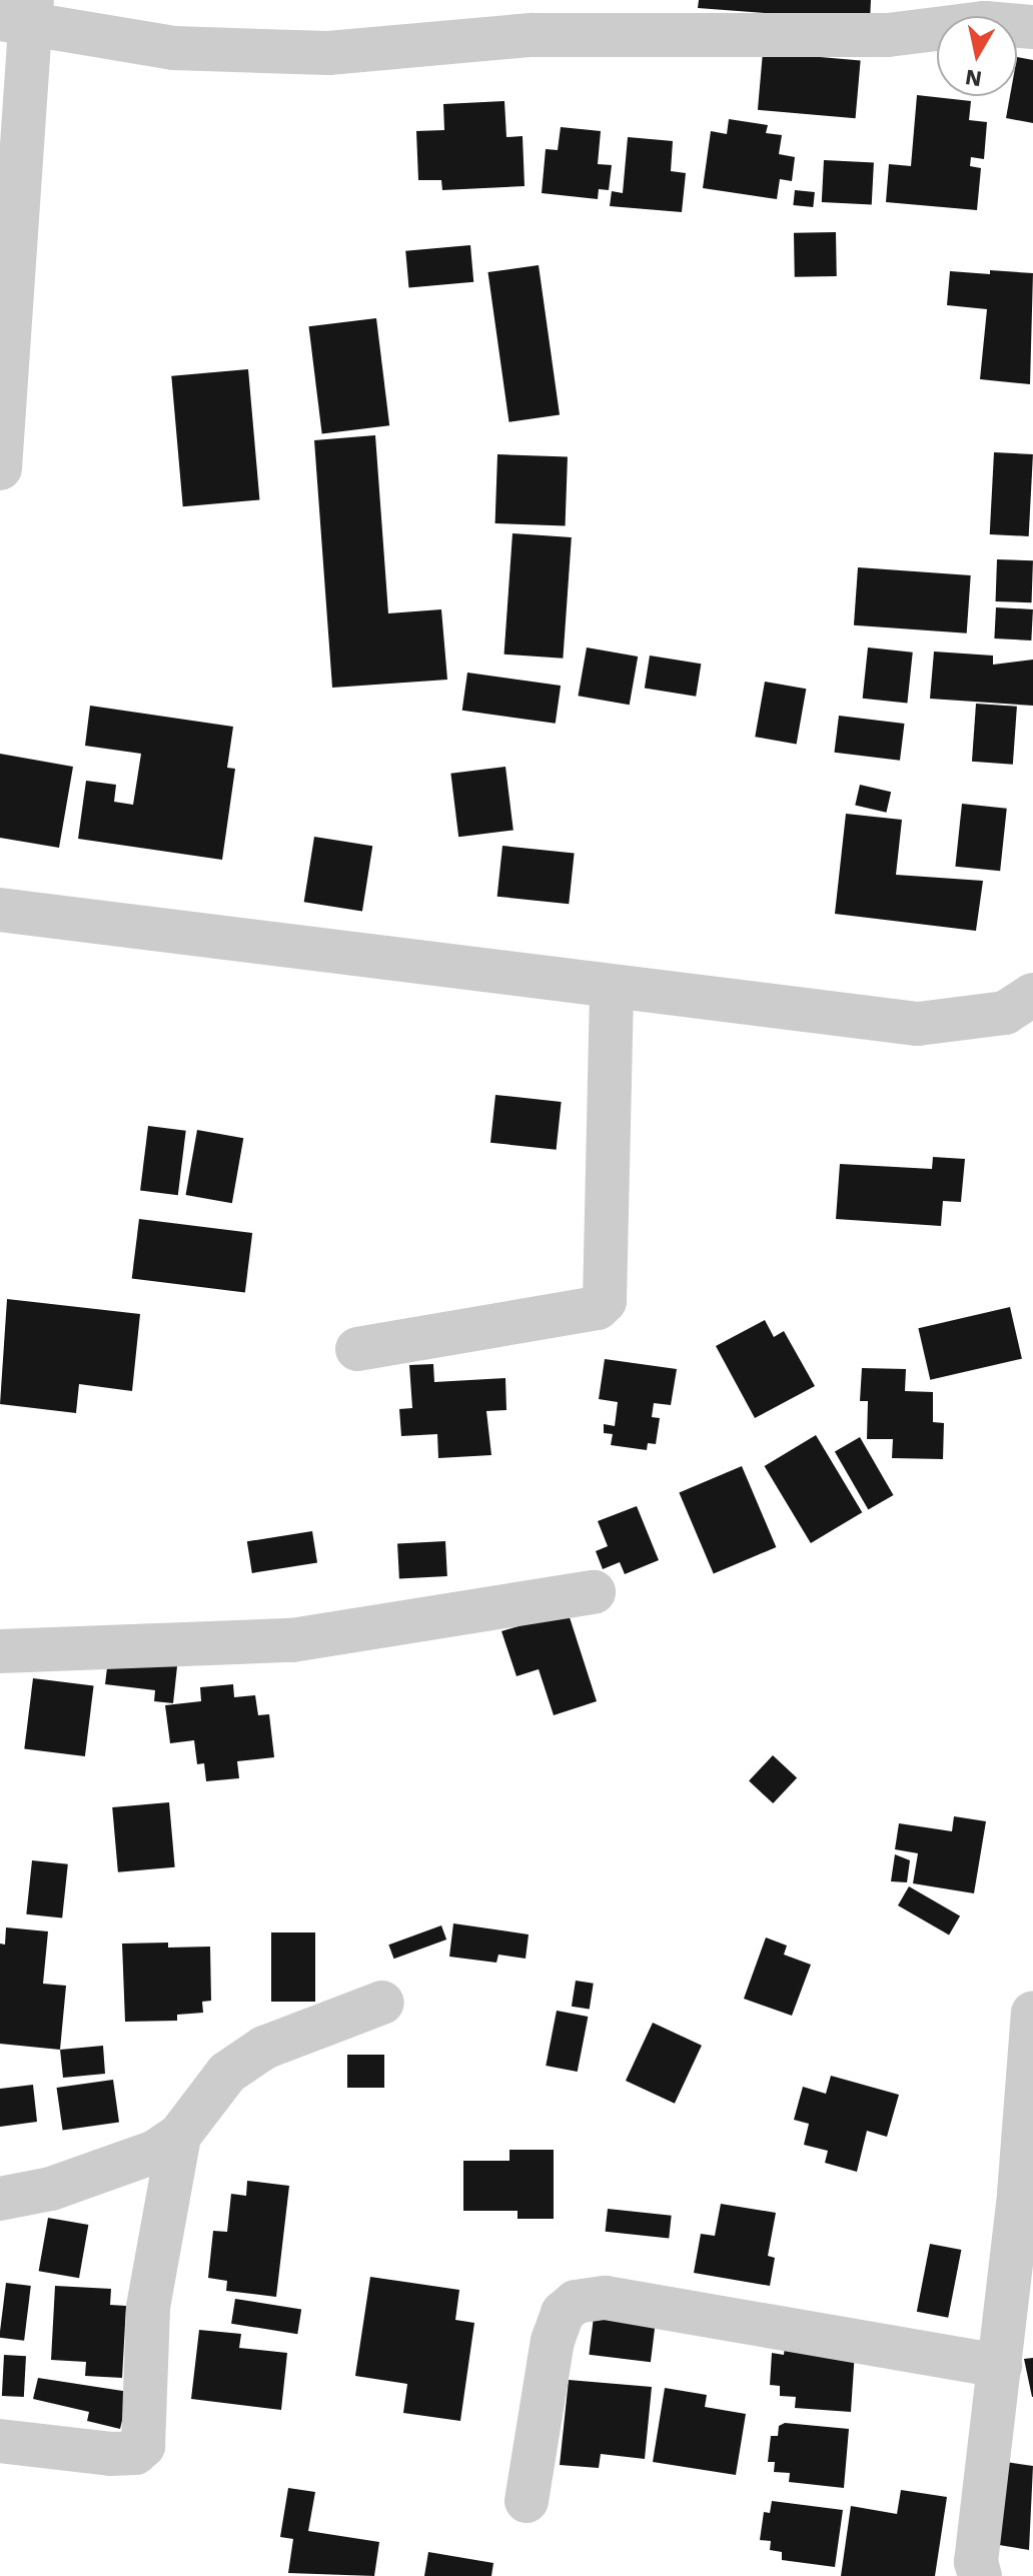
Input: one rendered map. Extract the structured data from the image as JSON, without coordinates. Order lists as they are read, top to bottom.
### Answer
{
  "north": "bottom"
}
